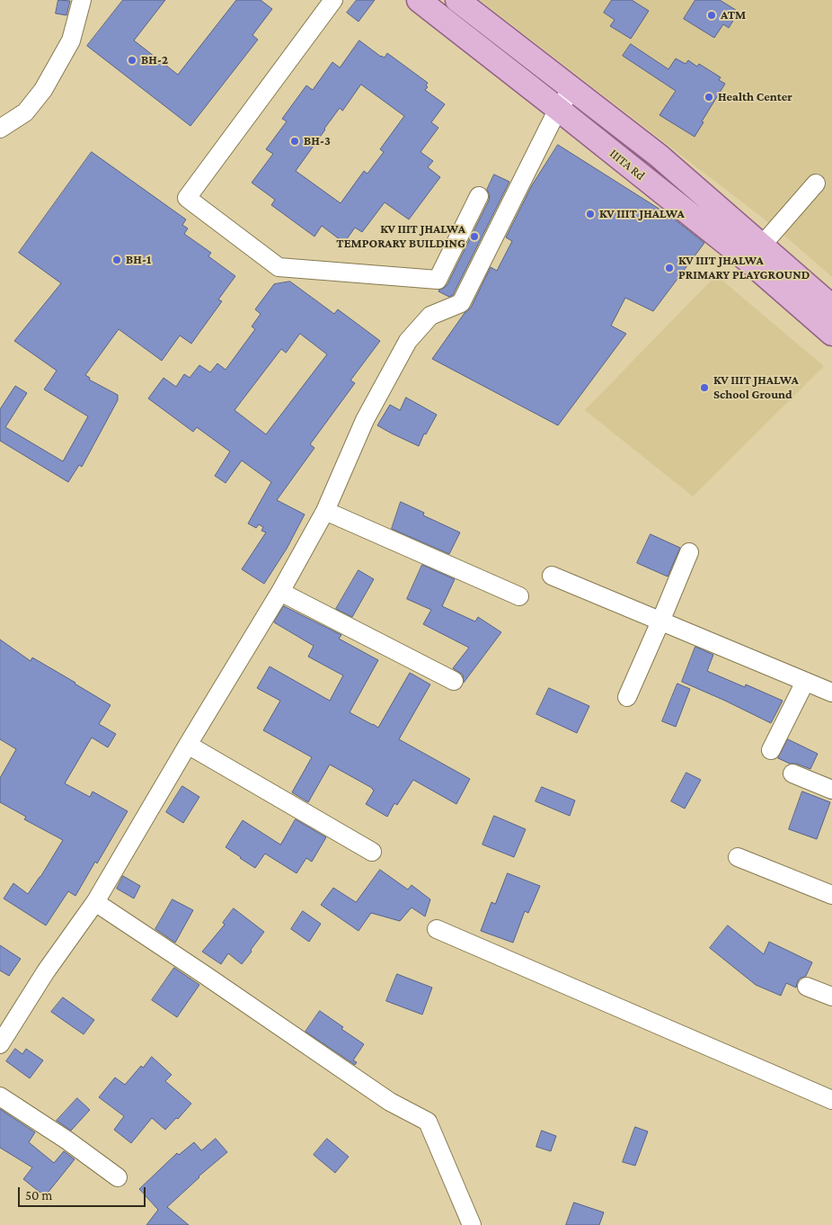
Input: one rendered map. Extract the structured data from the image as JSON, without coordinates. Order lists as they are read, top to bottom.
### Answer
{
  "streets": {
    "main road": ["IIITA Rd"]
  },
  "places": [
    "ATM",
    "BH-2",
    "Health Center",
    "BH-3",
    "KV IIIT JHALWA",
    "KV IIIT JHALWA TEMPORARY BUILDING",
    "BH-1",
    "KV IIIT JHALWA PRIMARY PLAYGROUND",
    "KV IIIT JHALWA School Ground"
  ],
  "scale_bar": "50 m"
}
